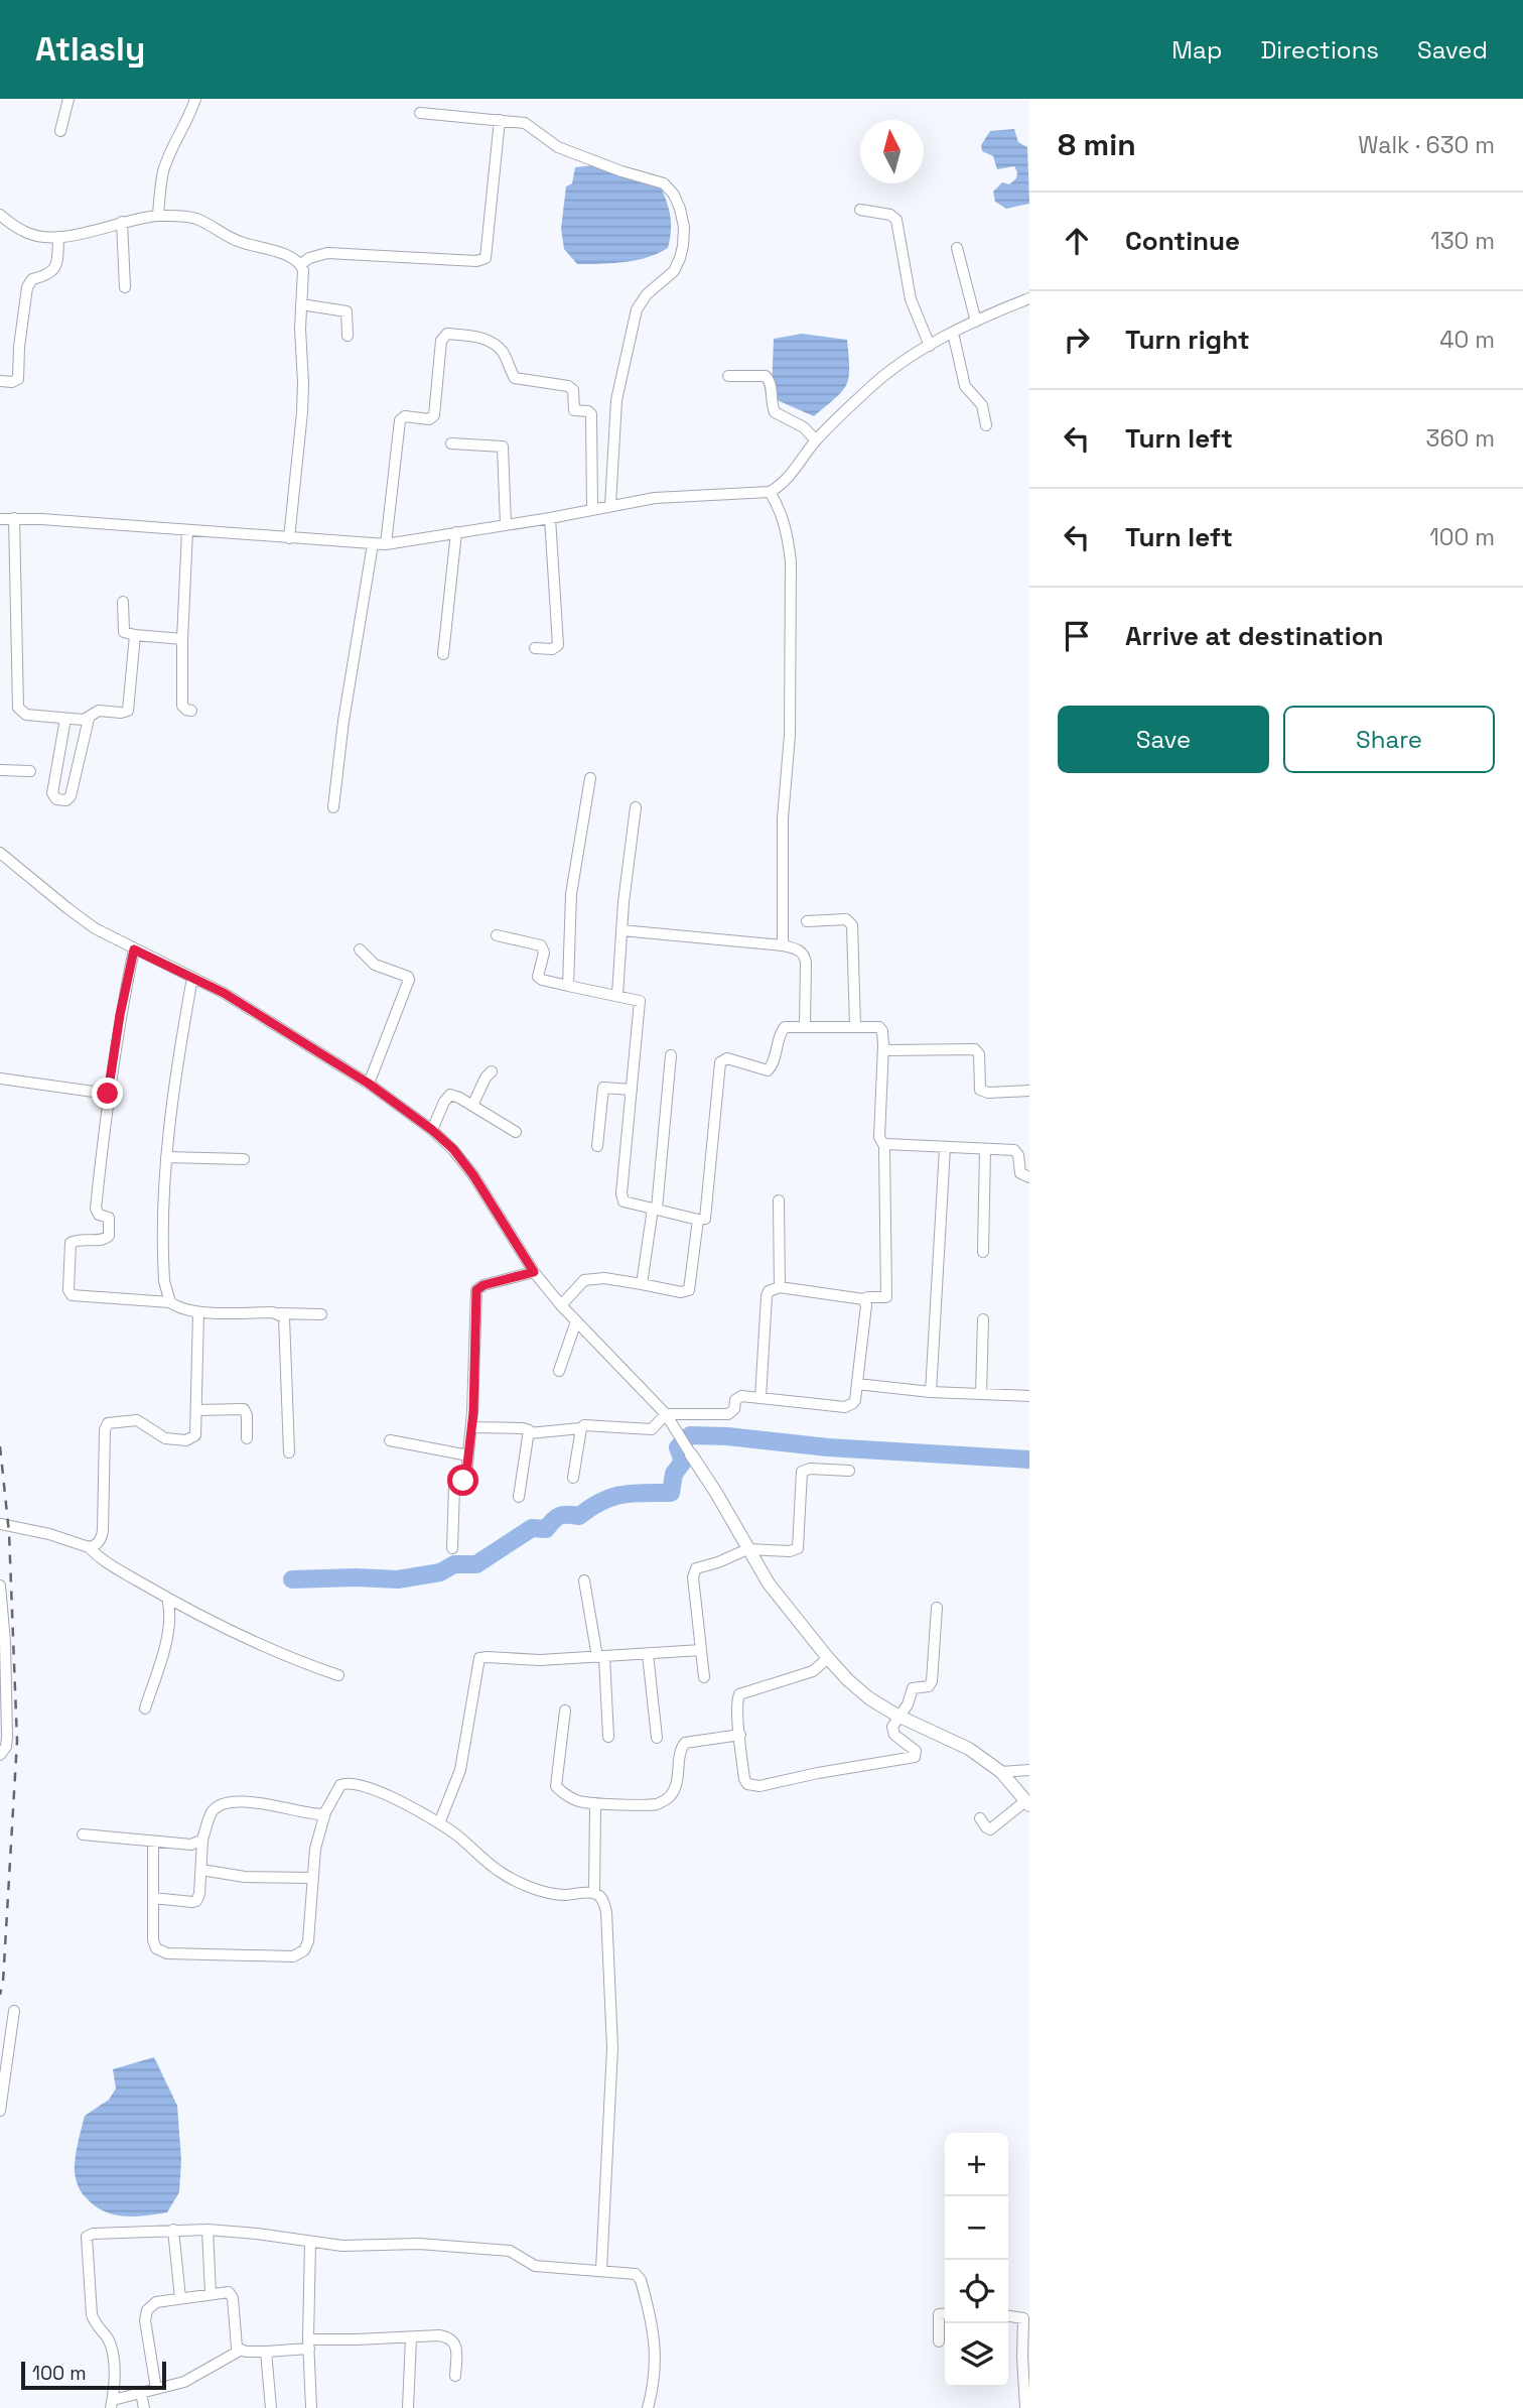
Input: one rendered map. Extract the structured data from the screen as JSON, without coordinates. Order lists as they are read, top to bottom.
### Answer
{
  "scale_bar": "100 m",
  "north": "top",
  "page": {
    "header": "Atlasly",
    "nav": ["Map", "Directions", "Saved"],
    "heading": ["8 min", "Walk · 630 m"],
    "list": [
      ["Continue", "130 m"],
      ["Turn right", "40 m"],
      ["Turn left", "360 m"],
      ["Turn left", "100 m"],
      "Arrive at destination"
    ],
    "buttons": ["Save", "Share"],
    "map_buttons": ["+", "−"],
    "scale": "100 m"
  }
}
